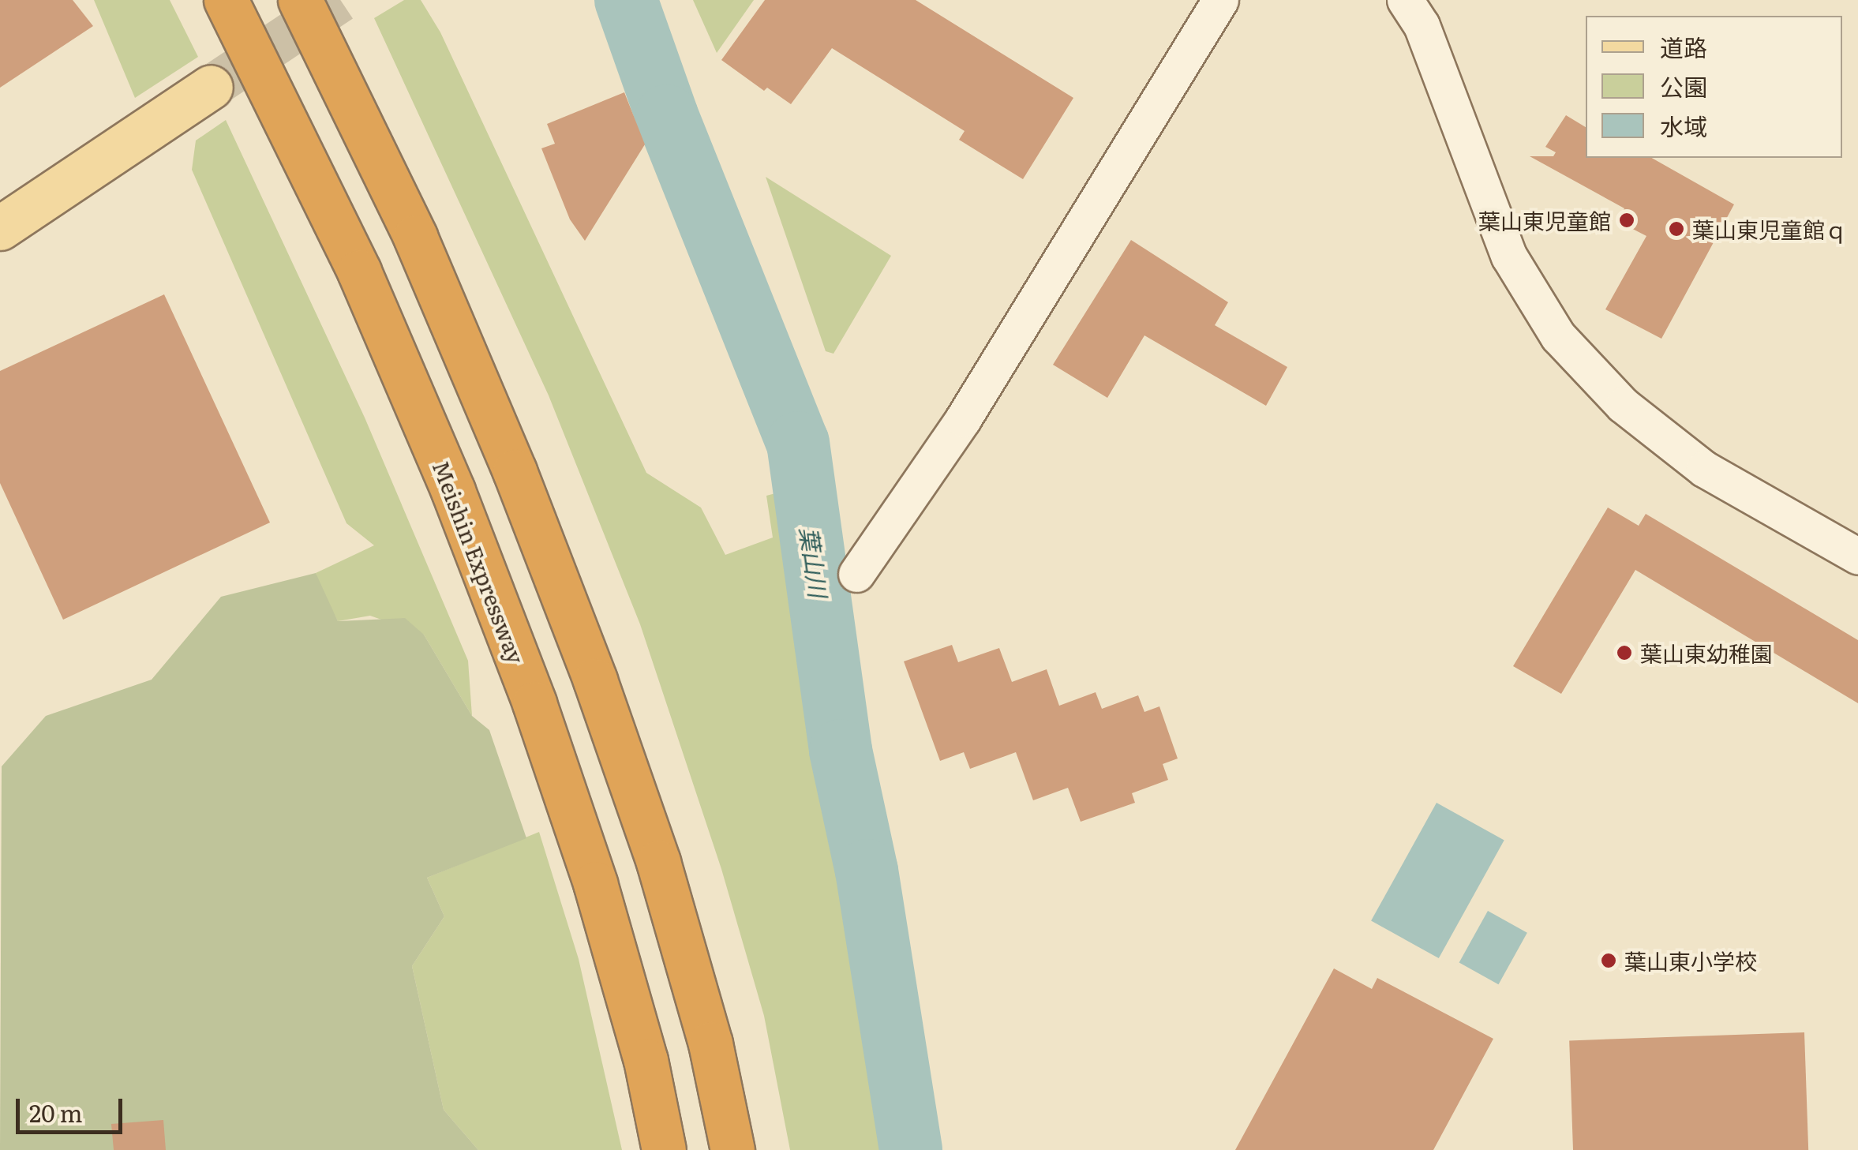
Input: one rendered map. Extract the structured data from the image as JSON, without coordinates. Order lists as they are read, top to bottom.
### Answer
{
  "streets": {
    "highway": ["Meishin Expressway"]
  },
  "water": ["葉山川"],
  "places": [
    "葉山東児童館",
    "葉山東児童館ｑ",
    "葉山東幼稚園",
    "葉山東小学校"
  ],
  "legend": ["道路", "公園", "水域"],
  "scale_bar": "20 m"
}
